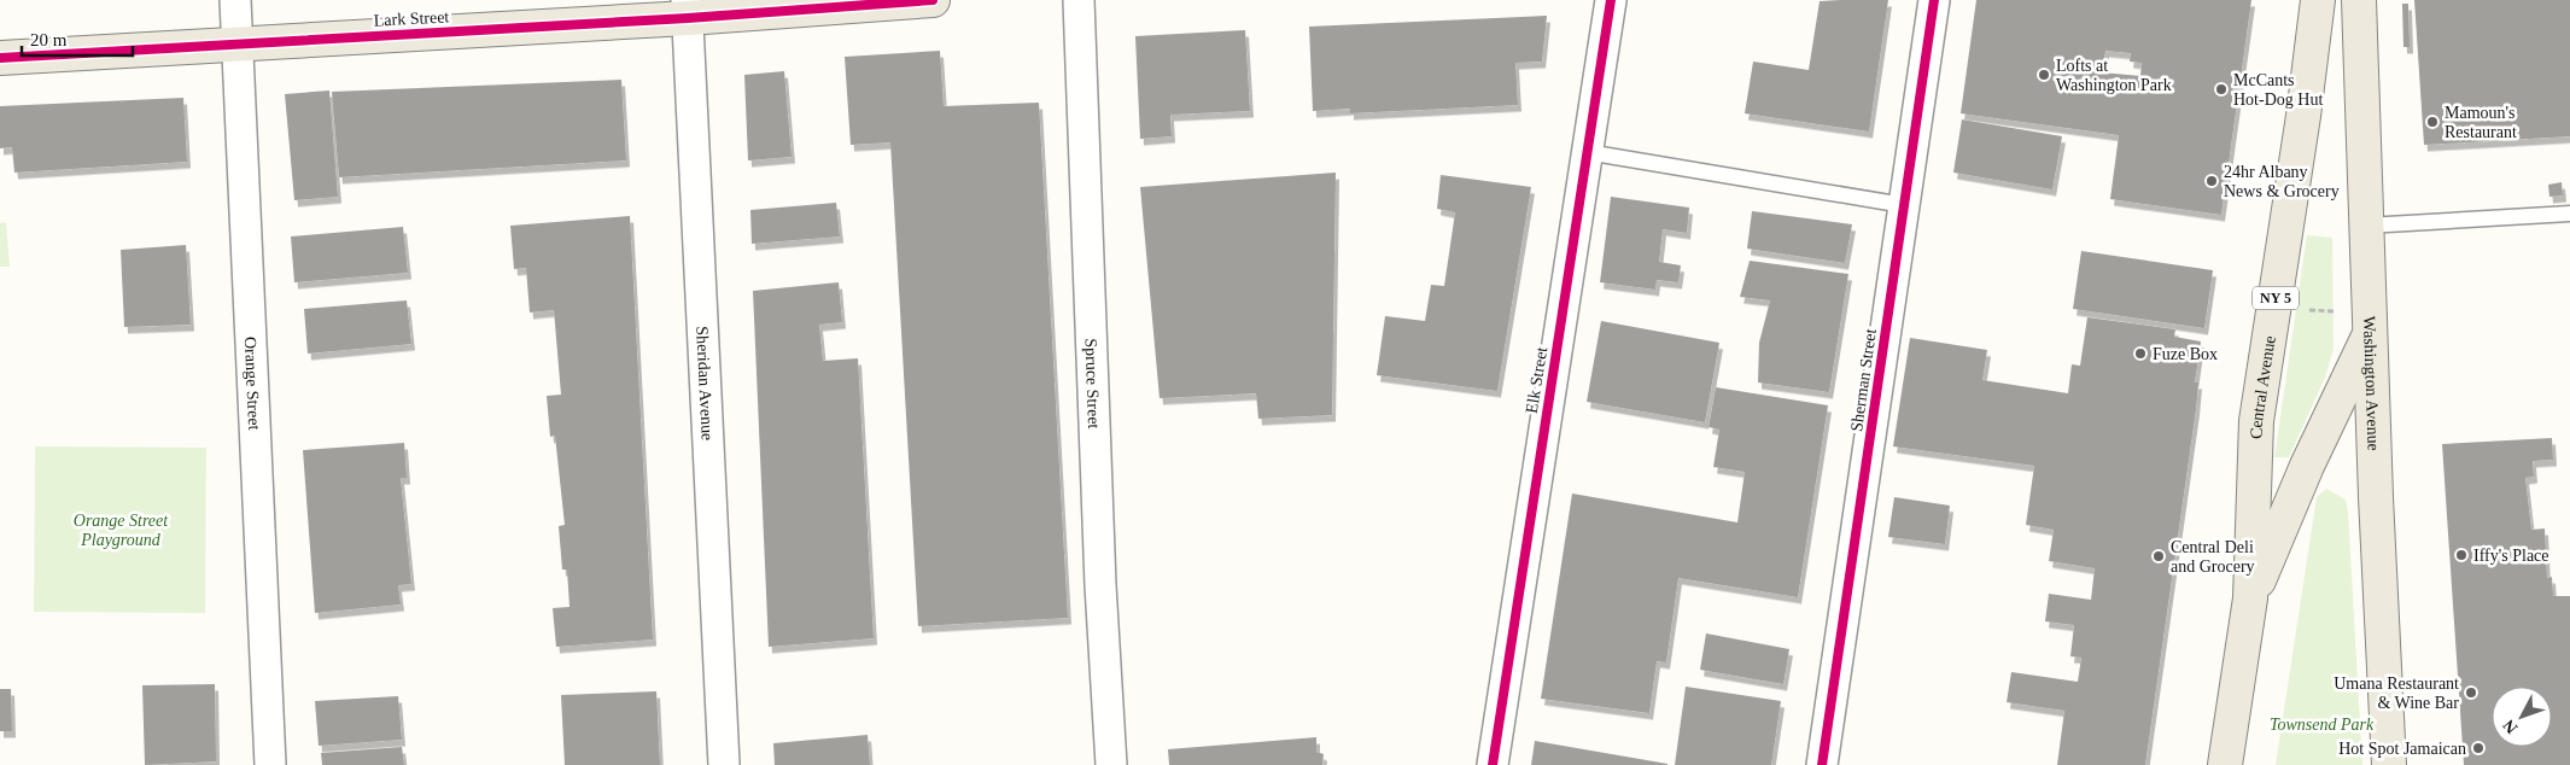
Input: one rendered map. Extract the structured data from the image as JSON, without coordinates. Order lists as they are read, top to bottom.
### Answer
{
  "streets": {
    "main road": [
      "Lark Street",
      "NY 5",
      "Washington Avenue",
      "Central Avenue"
    ],
    "street": [
      "Elk Street",
      "Sherman Street",
      "Orange Street",
      "Sheridan Avenue",
      "Spruce Street"
    ]
  },
  "crossings": [
    ["Lark Street", "Orange Street"],
    ["Lark Street", "Sheridan Avenue"],
    ["Washington Avenue", "Central Avenue"]
  ],
  "parks": ["Orange Street Playground", "Townsend Park"],
  "places": [
    "Lofts at Washington Park",
    "McCants Hot-Dog Hut",
    "Mamoun's Restaurant",
    "24hr Albany News & Grocery",
    "Fuze Box",
    "Iffy's Place",
    "Central Deli and Grocery",
    "Umana Restaurant & Wine Bar",
    "Hot Spot Jamaican"
  ],
  "scale_bar": "20 m",
  "north": "bottom left"
}
